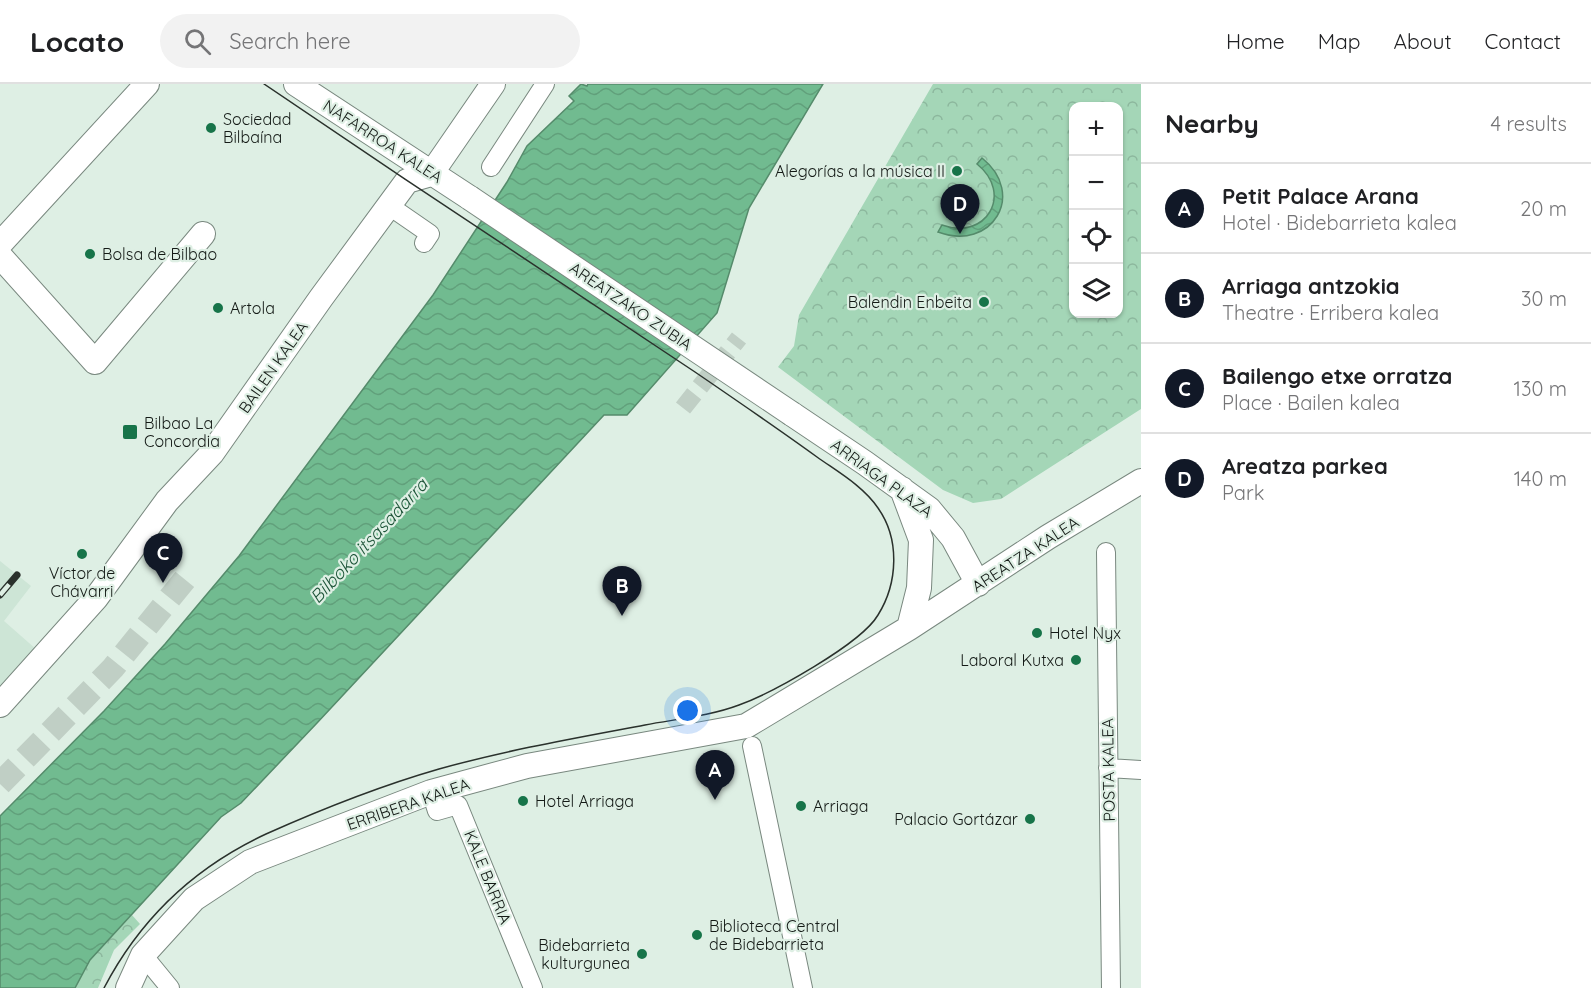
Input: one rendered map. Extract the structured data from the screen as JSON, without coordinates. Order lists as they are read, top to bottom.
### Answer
{
  "streets": {
    "street": [
      "NAFARROA KALEA",
      "AREATZAKO ZUBIA",
      "BAILEN KALEA",
      "ARRIAGA PLAZA",
      "AREATZA KALEA",
      "POSTA KALEA",
      "ERRIBERA KALEA",
      "KALE BARRIA"
    ]
  },
  "crossings": [
    ["NAFARROA KALEA", "AREATZAKO ZUBIA"],
    ["NAFARROA KALEA", "BAILEN KALEA"],
    ["AREATZAKO ZUBIA", "ARRIAGA PLAZA"],
    ["ARRIAGA PLAZA", "AREATZA KALEA"],
    ["AREATZA KALEA", "ERRIBERA KALEA"],
    ["ERRIBERA KALEA", "KALE BARRIA"]
  ],
  "water": ["Bilboko itsasadarra"],
  "places": {
    "other": [
      "Sociedad Bilbaína",
      "Alegorías a la música II",
      "Bolsa de Bilbao",
      "Balendin Enbeita",
      "Artola",
      "Víctor de Chávarri",
      "Hotel Nyx",
      "Laboral Kutxa",
      "Hotel Arriaga",
      "Arriaga",
      "Palacio Gortázar",
      "Biblioteca Central de Bidebarrieta",
      "Bidebarrieta kulturgunea"
    ],
    "transit": ["Bilbao La Concordia"]
  },
  "page": {
    "header": "Locato",
    "search": "Search here",
    "nav": [
      "Home",
      "Map",
      "About",
      "Contact"
    ],
    "heading": ["Nearby", "4 results"],
    "map_buttons": ["+", "−"],
    "list": [
      {
        "mark": "A",
        "name": "Petit Palace Arana",
        "note": "Hotel · Bidebarrieta kalea",
        "value": "20 m"
      },
      {
        "mark": "B",
        "name": "Arriaga antzokia",
        "note": "Theatre · Erribera kalea",
        "value": "30 m"
      },
      {
        "mark": "C",
        "name": "Bailengo etxe orratza",
        "note": "Place · Bailen kalea",
        "value": "130 m"
      },
      {
        "mark": "D",
        "name": "Areatza parkea",
        "note": "Park",
        "value": "140 m"
      }
    ],
    "pins": [
      "D",
      "C",
      "B",
      "A"
    ]
  }
}
